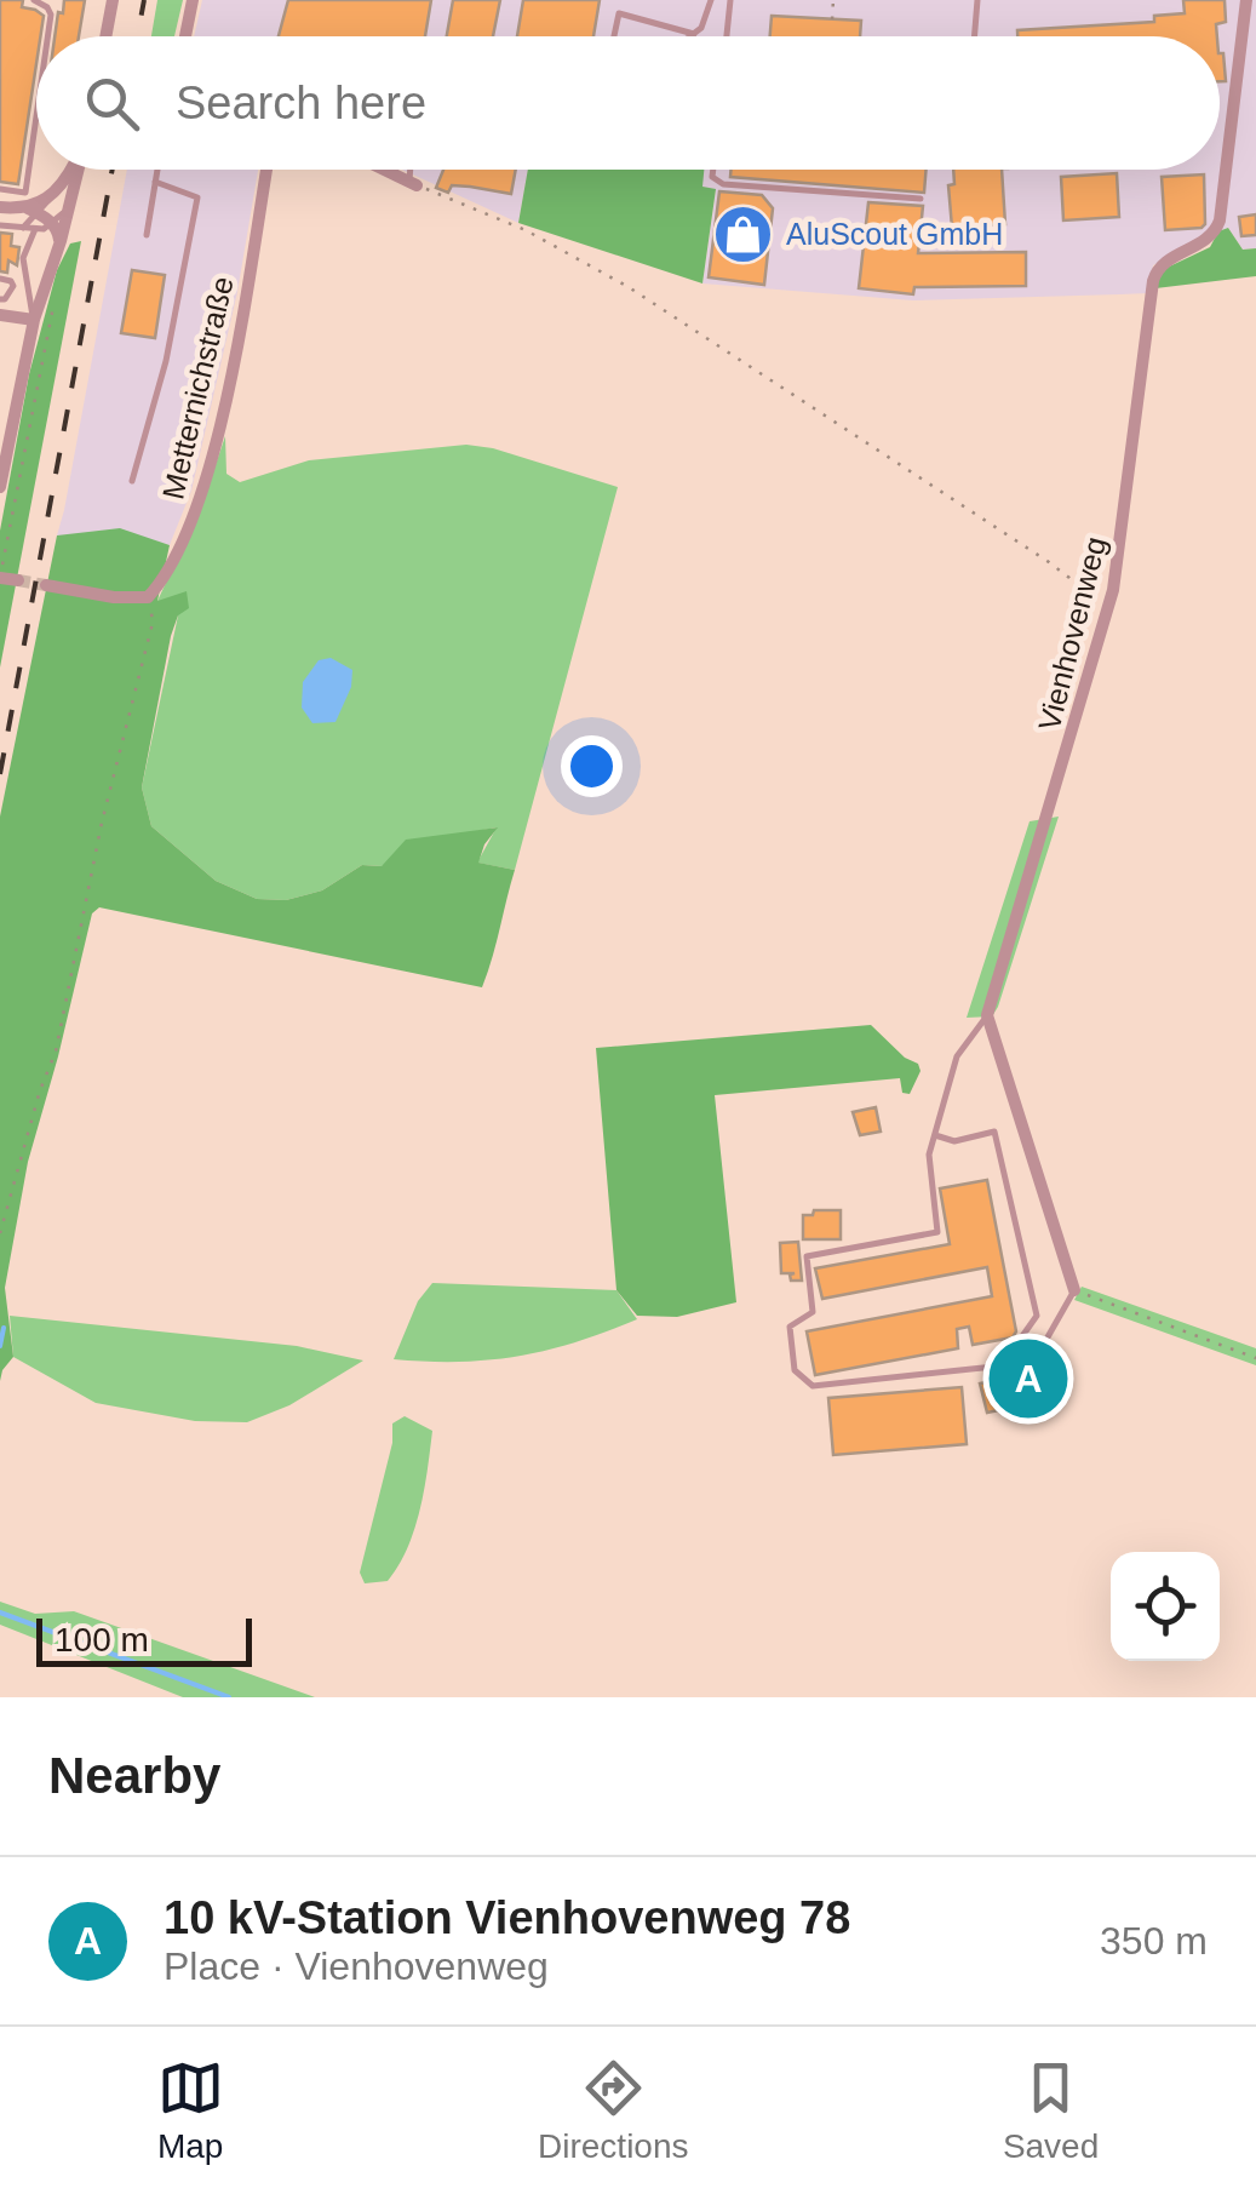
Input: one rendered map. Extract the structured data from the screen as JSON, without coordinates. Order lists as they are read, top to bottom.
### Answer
{
  "streets": {
    "street": ["Metternichstraße", "Vienhovenweg"]
  },
  "places": {
    "shop": ["AluScout GmbH"]
  },
  "scale_bar": "100 m",
  "page": {
    "search": "Search here",
    "pins": "A",
    "scale": "100 m",
    "heading": "Nearby",
    "list": [
      {
        "mark": "A",
        "name": "10 kV-Station Vienhovenweg 78",
        "note": "Place · Vienhovenweg",
        "value": "350 m"
      }
    ],
    "nav": ["Map", "Directions", "Saved"]
  }
}
